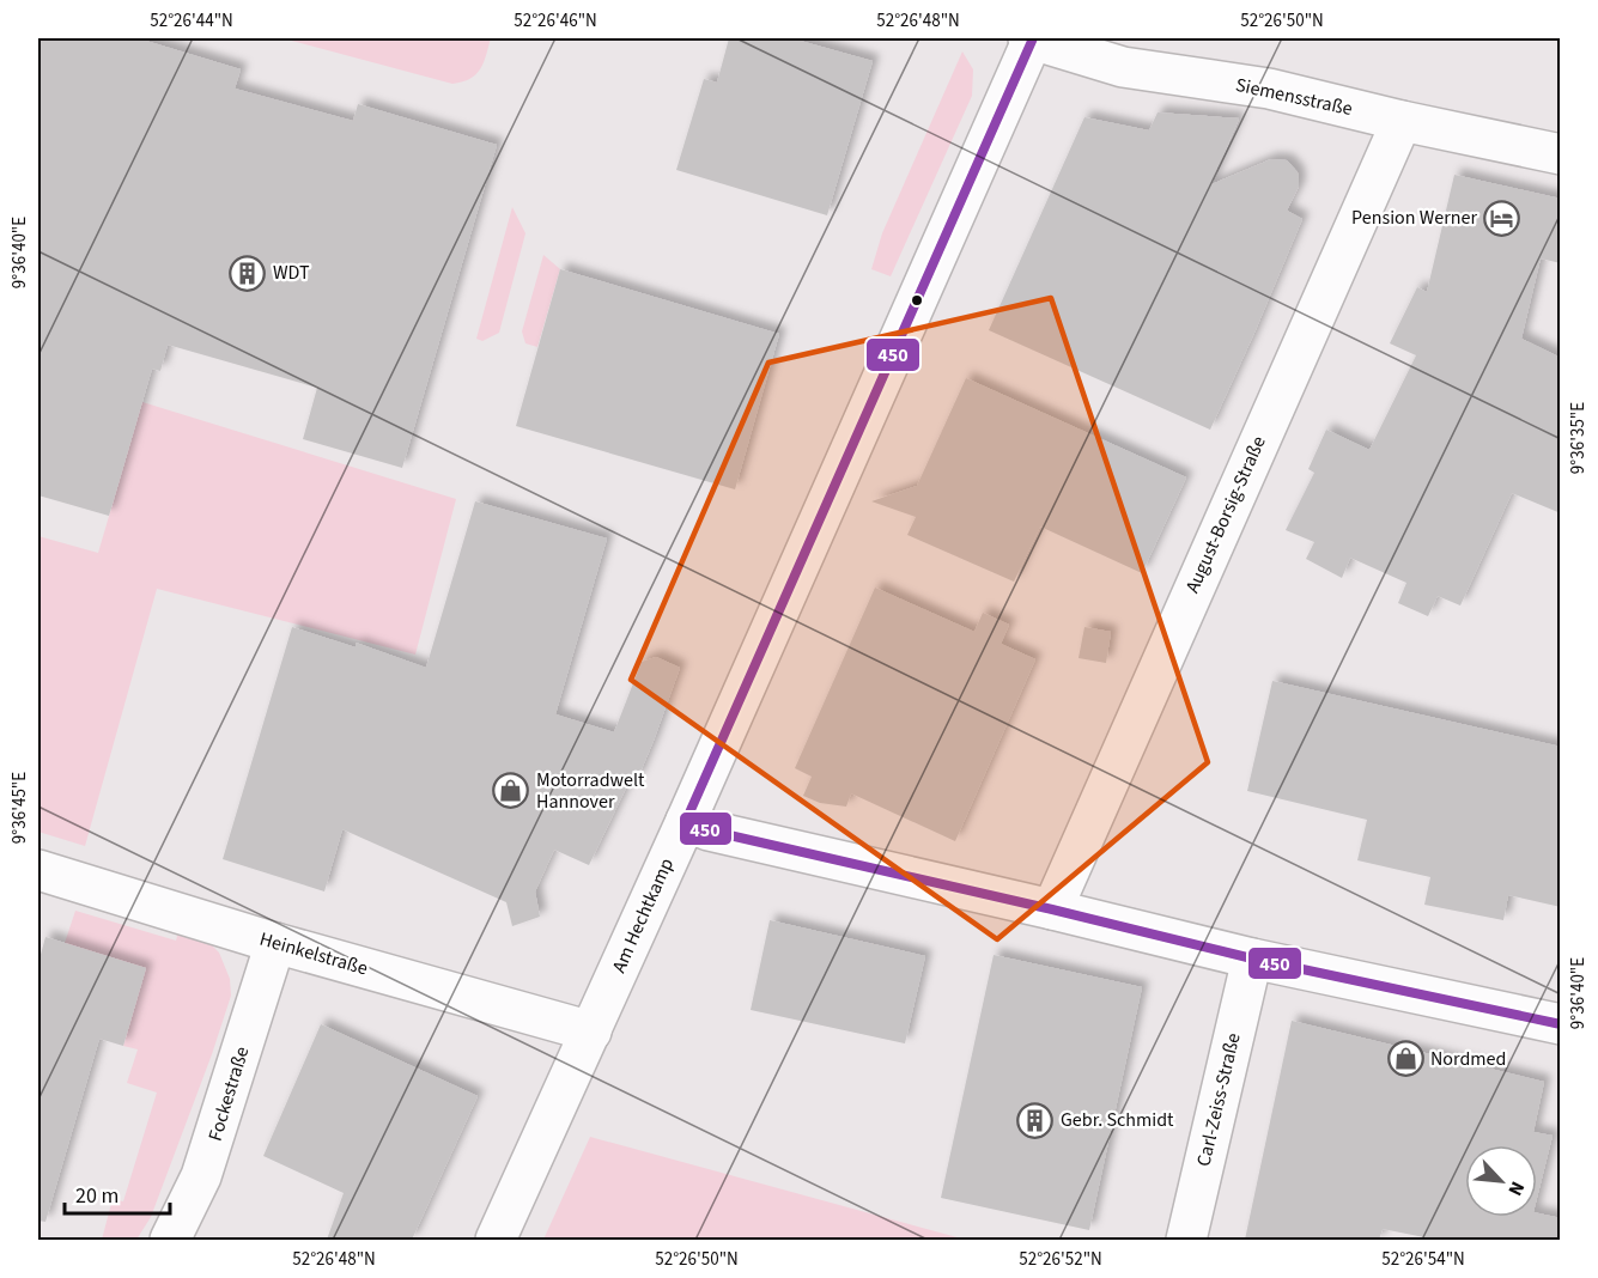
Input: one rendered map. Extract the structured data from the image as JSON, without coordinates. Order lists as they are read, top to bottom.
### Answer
{
  "streets": {
    "street": [
      "Siemensstraße",
      "August-Borsig-Straße",
      "Am Hechtkamp",
      "Heinkelstraße",
      "Fockestraße",
      "Carl-Zeiss-Straße"
    ]
  },
  "crossings": [
    ["Siemensstraße", "August-Borsig-Straße"],
    ["Siemensstraße", "Am Hechtkamp"],
    ["Am Hechtkamp", "Heinkelstraße"],
    ["Heinkelstraße", "Fockestraße"]
  ],
  "places": {
    "hotel": ["Pension Werner"],
    "building": ["WDT", "Gebr. Schmidt"],
    "shop": ["Motorradwelt Hannover", "Nordmed"]
  },
  "lines": ["transit line 450"],
  "scale_bar": "20 m",
  "north": "bottom right",
  "coordinates": [
    "52°26'44\"N",
    "52°26'46\"N",
    "52°26'48\"N",
    "52°26'50\"N",
    "9°36'40\"E",
    "9°36'35\"E",
    "9°36'45\"E",
    "52°26'52\"N",
    "52°26'54\"N"
  ]
}
